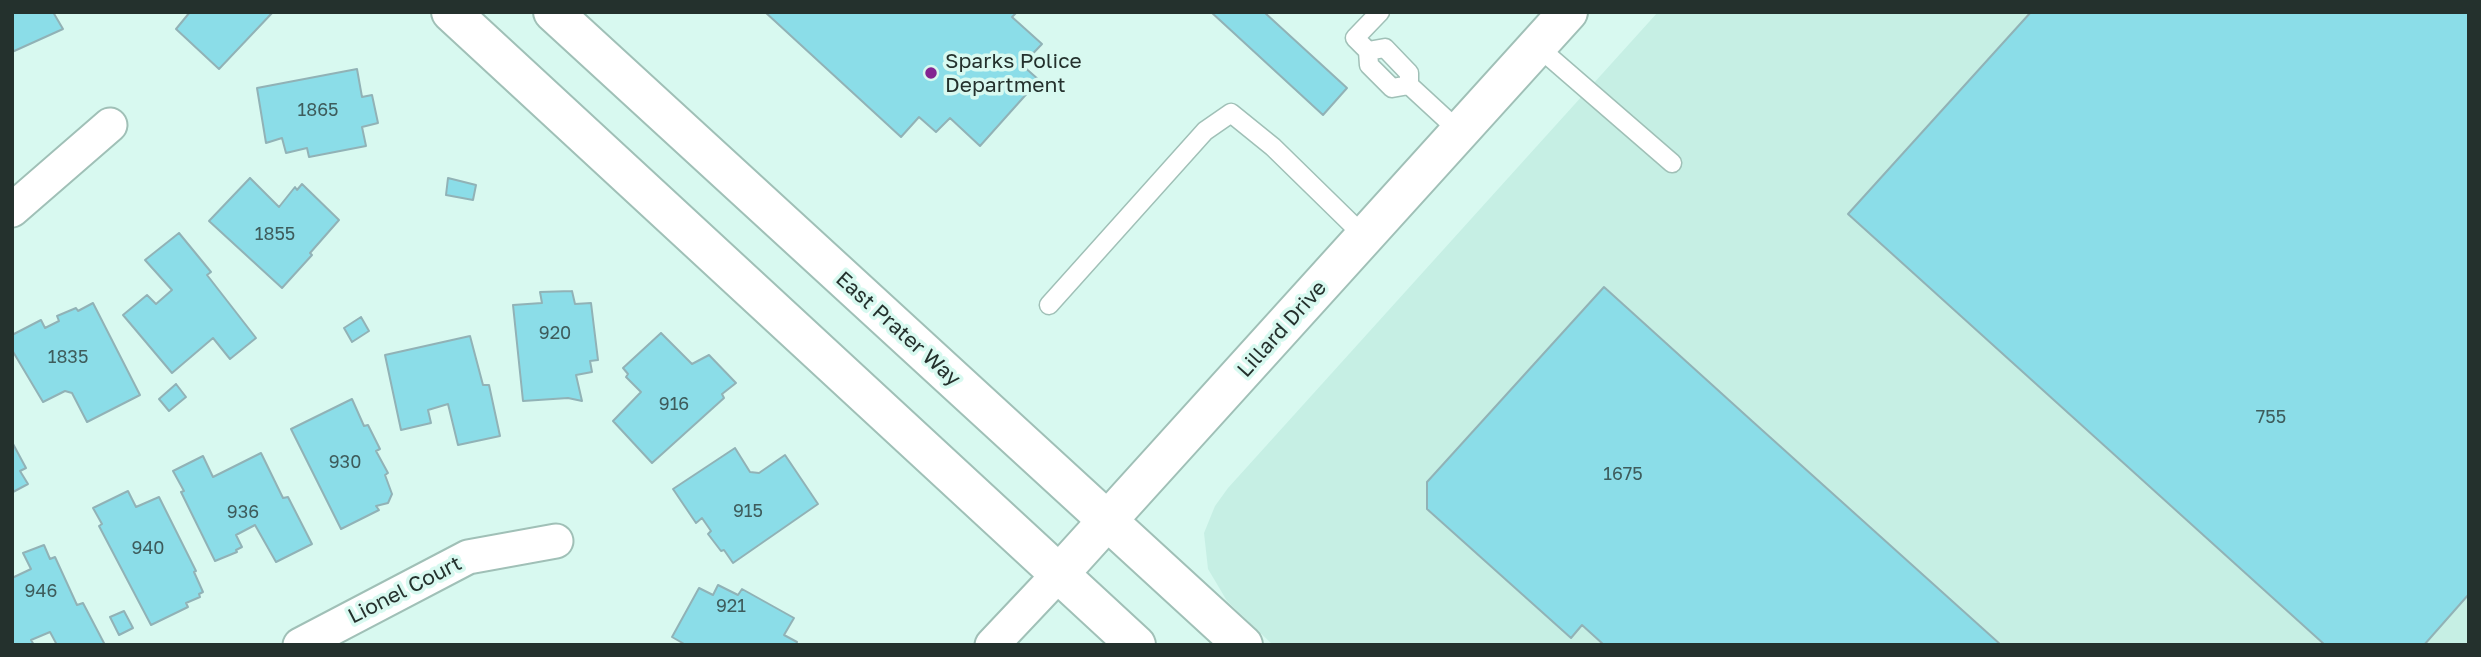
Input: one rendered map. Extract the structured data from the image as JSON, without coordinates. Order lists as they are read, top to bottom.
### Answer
{
  "streets": {
    "main road": ["East Prater Way", "Lillard Drive"],
    "street": ["Lionel Court"]
  },
  "crossings": [
    ["East Prater Way", "Lillard Drive"]
  ],
  "places": ["Sparks Police Department"],
  "house_numbers": [
    "1865",
    "1855",
    "920",
    "1835",
    "916",
    "755",
    "930",
    "1675",
    "915",
    "936",
    "940",
    "946",
    "921"
  ]
}
